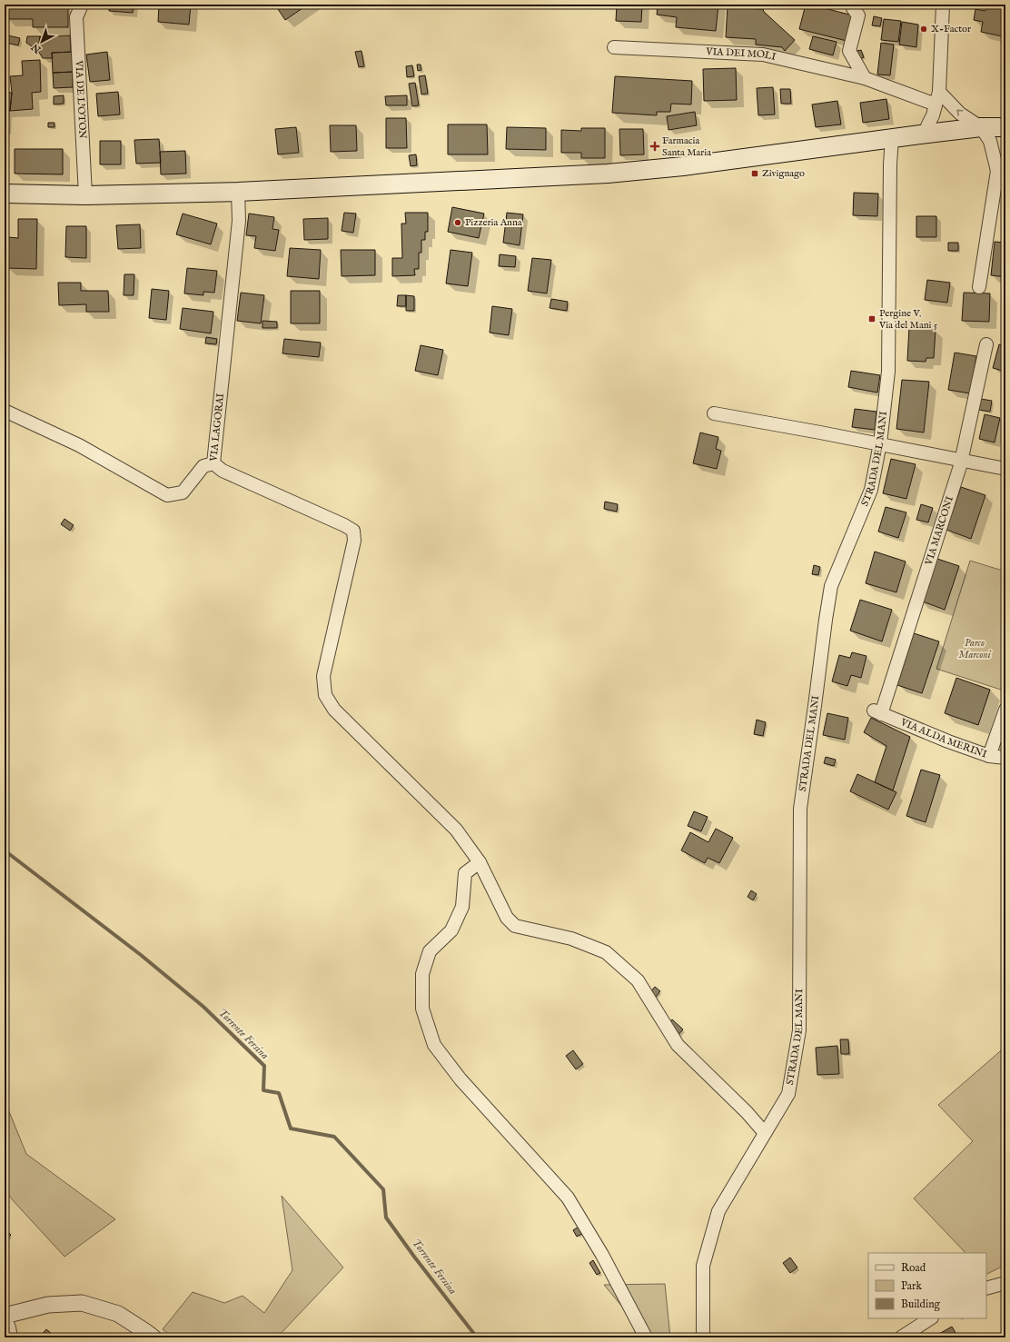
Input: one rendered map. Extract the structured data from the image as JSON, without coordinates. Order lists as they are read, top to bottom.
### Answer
{
  "streets": {
    "street": [
      "VIA DEI MOLI",
      "VIA DE L'OTON",
      "VIA LAGORAI",
      "STRADA DEL MANI",
      "VIA MARCONI",
      "VIA ALDA MERINI"
    ]
  },
  "crossings": [
    ["VIA MARCONI", "VIA ALDA MERINI"]
  ],
  "water": ["Torrente Fersina"],
  "parks": ["Parco Marconi"],
  "places": {
    "other": ["X-Factor", "Pizzeria Anna"],
    "health": ["Farmacia Santa Maria"],
    "transit": ["Zivignago", "Pergine V. Via del Mani 5"]
  },
  "legend": ["Road", "Park", "Building"],
  "north": "bottom left"
}
